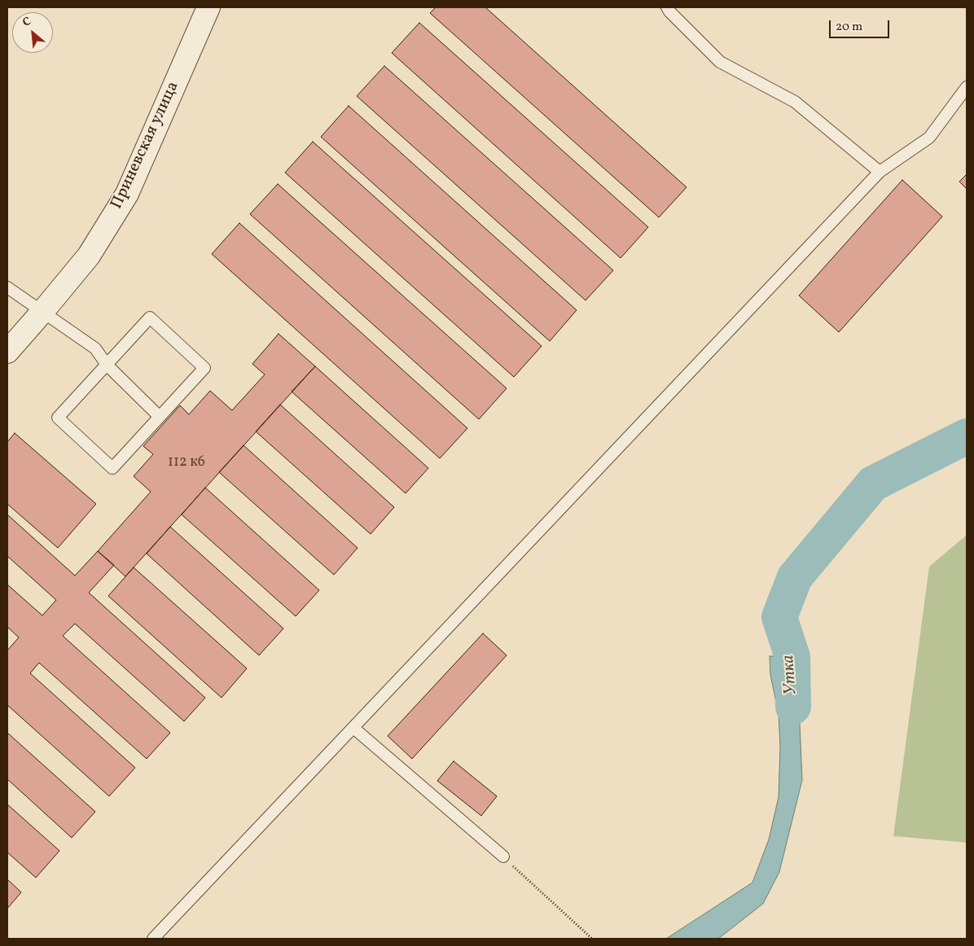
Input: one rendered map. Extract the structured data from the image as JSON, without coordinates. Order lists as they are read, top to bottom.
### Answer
{
  "streets": {
    "street": ["Приневская улица"]
  },
  "water": ["Утка"],
  "house_numbers": ["112 к6"],
  "scale_bar": "20 m",
  "north": "top left"
}
